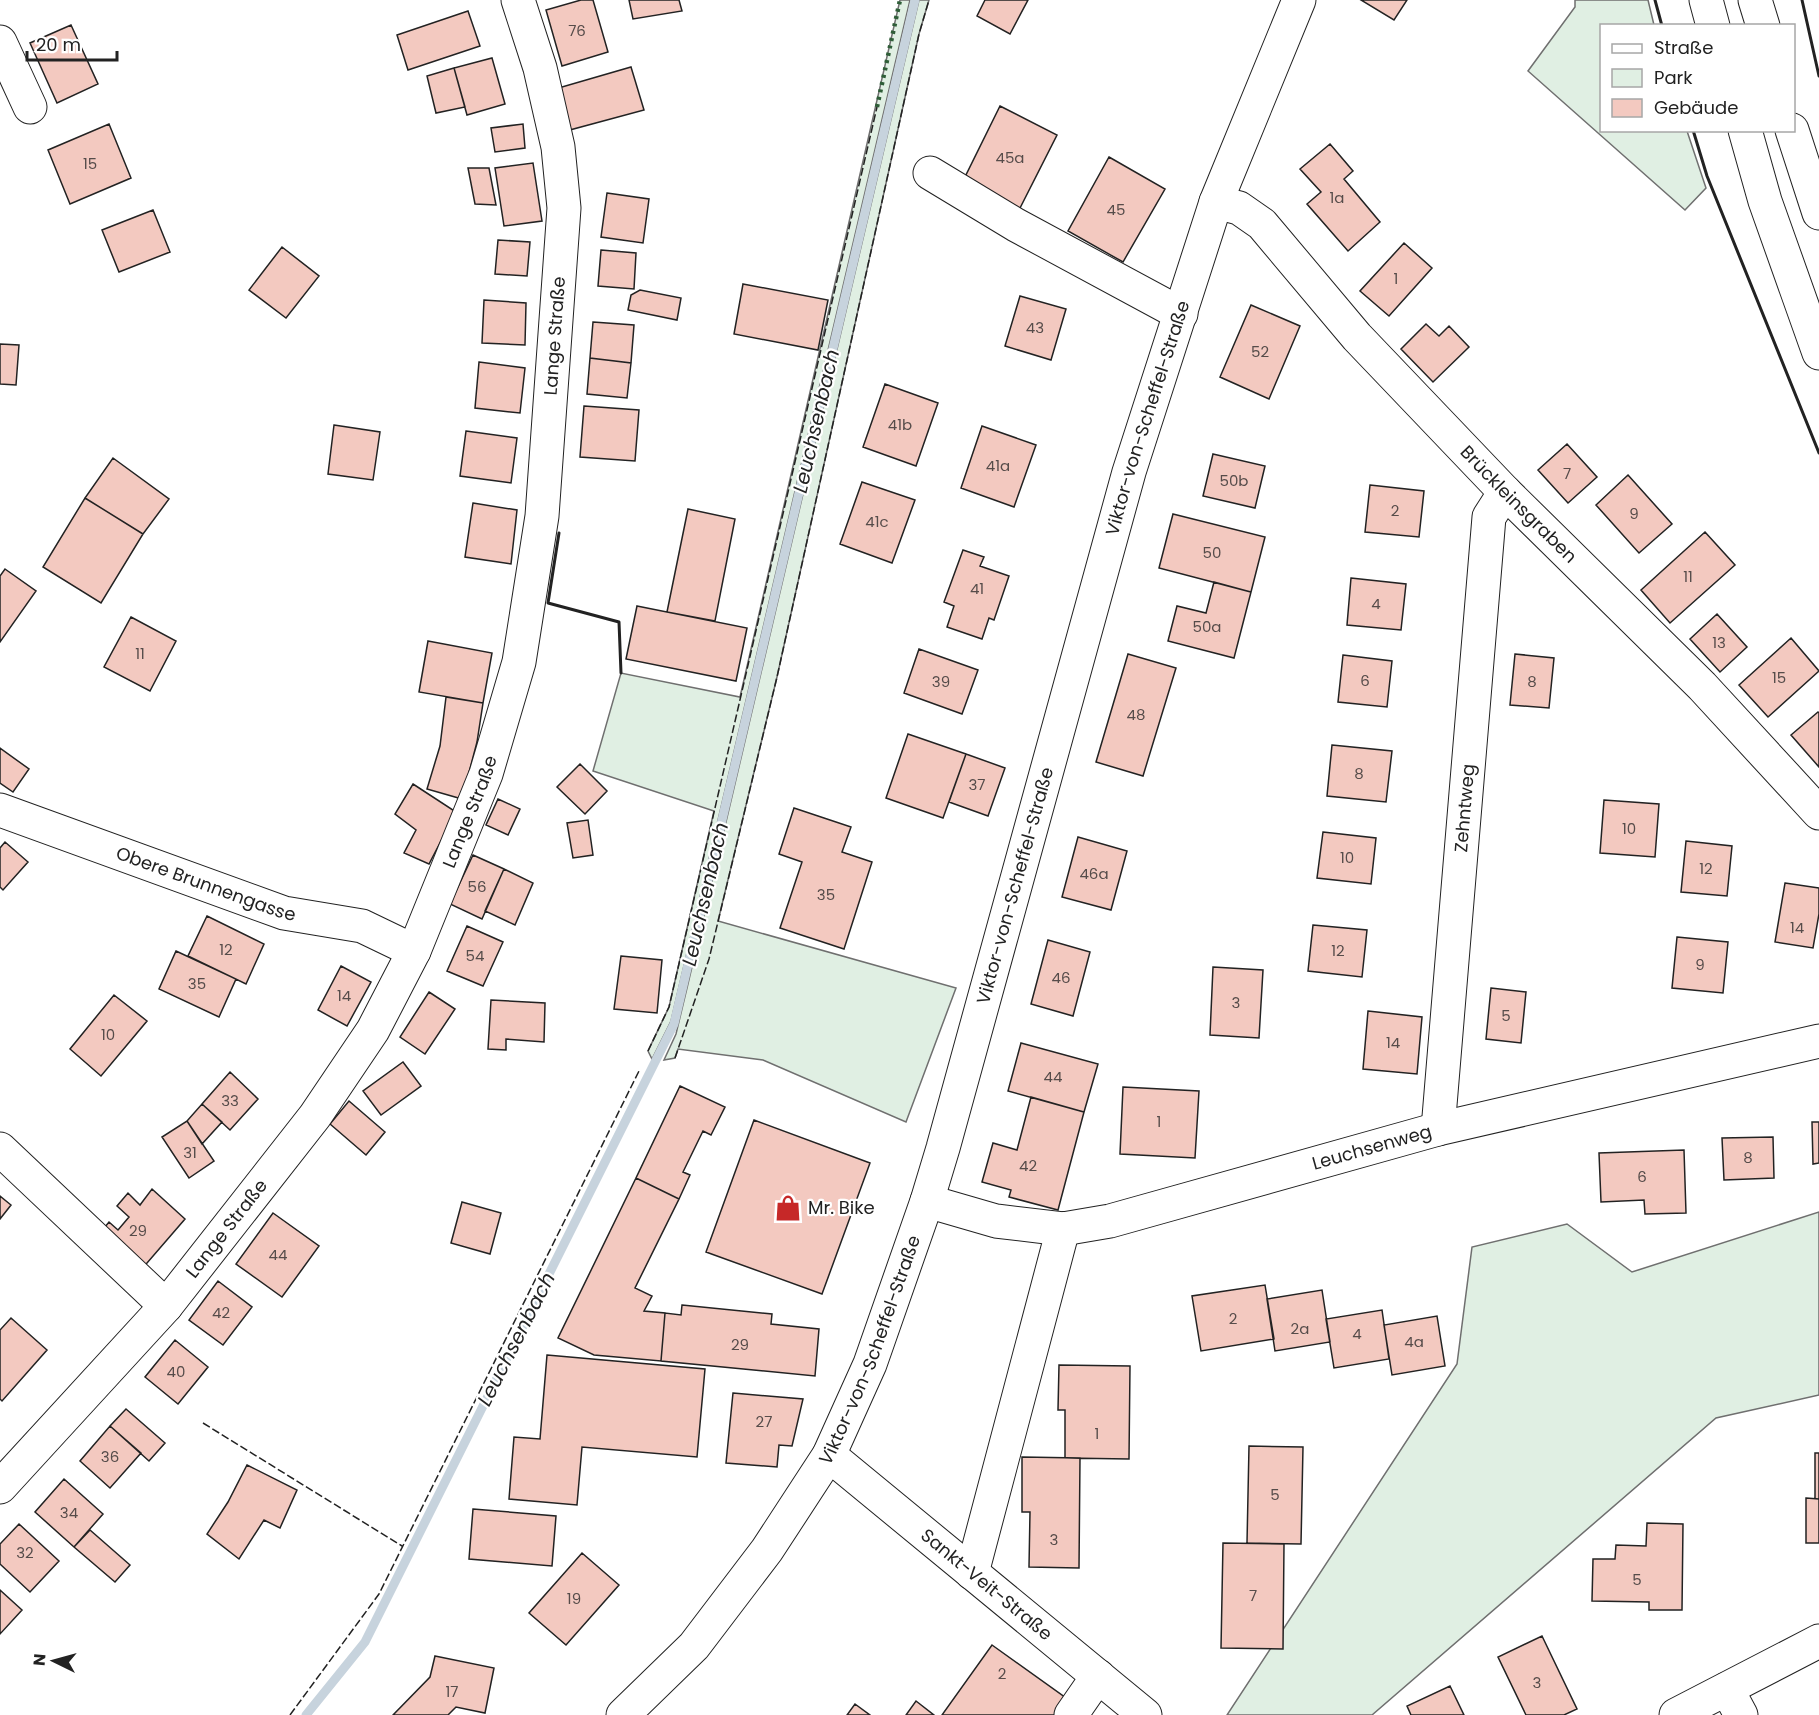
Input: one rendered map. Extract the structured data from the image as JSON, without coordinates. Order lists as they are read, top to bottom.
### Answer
{
  "streets": {
    "main road": [
      "Lange Straße",
      "Viktor-von-Scheffel-Straße",
      "Brückleinsgraben",
      "Zehntweg",
      "Obere Brunnengasse",
      "Leuchsenweg",
      "Sankt-Veit-Straße"
    ]
  },
  "crossings": [
    ["Lange Straße", "Obere Brunnengasse"],
    ["Viktor-von-Scheffel-Straße", "Brückleinsgraben"],
    ["Viktor-von-Scheffel-Straße", "Leuchsenweg"],
    ["Viktor-von-Scheffel-Straße", "Sankt-Veit-Straße"],
    ["Brückleinsgraben", "Zehntweg"],
    ["Zehntweg", "Leuchsenweg"]
  ],
  "water": ["Leuchsenbach"],
  "places": {
    "shop": ["Mr. Bike"]
  },
  "house_numbers": [
    "76",
    "45a",
    "15",
    "1a",
    "45",
    "1",
    "43",
    "52",
    "41b",
    "41a",
    "7",
    "50b",
    "2",
    "9",
    "41c",
    "50",
    "11",
    "41",
    "4",
    "50a",
    "13",
    "11",
    "15",
    "6",
    "39",
    "8",
    "48",
    "8",
    "37",
    "10",
    "10",
    "12",
    "46a",
    "56",
    "35",
    "14",
    "12",
    "12",
    "54",
    "9",
    "46",
    "35",
    "14",
    "3",
    "5",
    "10",
    "14",
    "44",
    "33",
    "1",
    "31",
    "8",
    "42",
    "6",
    "29",
    "44",
    "42",
    "2",
    "2a",
    "4",
    "4a",
    "29",
    "40",
    "27",
    "1",
    "36",
    "5",
    "34",
    "3",
    "32",
    "5",
    "7",
    "19",
    "2",
    "3",
    "17"
  ],
  "legend": ["Straße", "Park", "Gebäude"],
  "scale_bar": "20 m",
  "north": "left"
}
